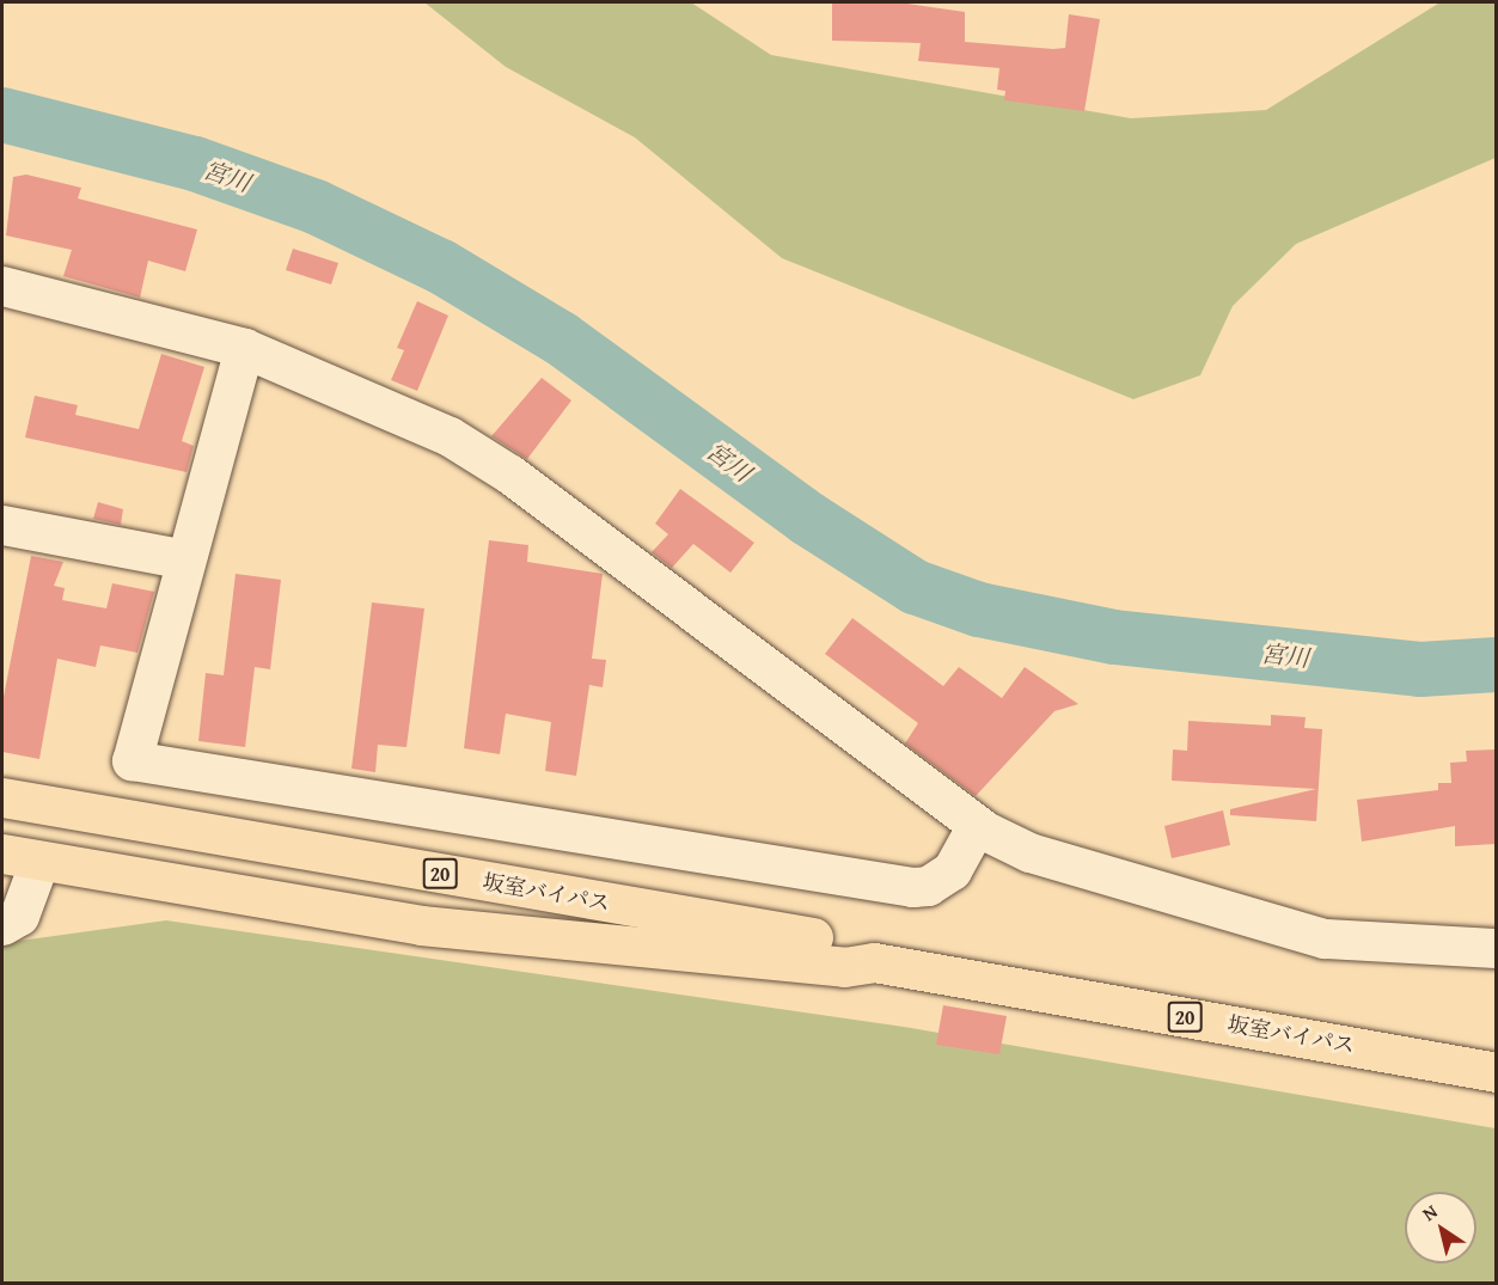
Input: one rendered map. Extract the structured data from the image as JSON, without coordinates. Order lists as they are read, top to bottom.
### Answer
{
  "streets": {
    "highway": ["20", "坂室バイパス"]
  },
  "water": ["宮川"],
  "north": "top left"
}
